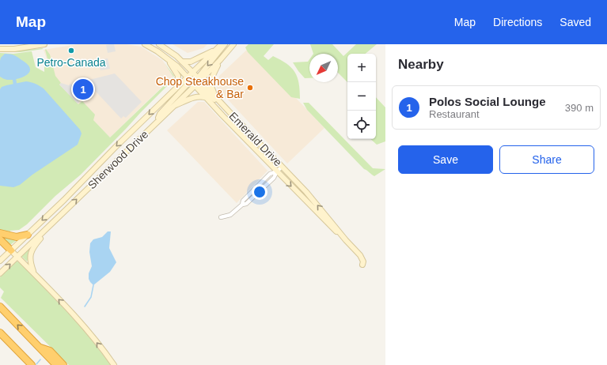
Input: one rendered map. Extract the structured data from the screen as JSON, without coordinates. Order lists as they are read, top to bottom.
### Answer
{
  "streets": {
    "main road": ["Emerald Drive", "Sherwood Drive"]
  },
  "crossings": [
    ["Emerald Drive", "Sherwood Drive"]
  ],
  "places": ["Petro-Canada", "Chop Steakhouse & Bar"],
  "north": "bottom left",
  "page": {
    "header": "Map",
    "nav": ["Map", "Directions", "Saved"],
    "heading": "Nearby",
    "map_buttons": ["+", "−"],
    "pins": "1",
    "list": [
      {
        "mark": "1",
        "name": "Polos Social Lounge",
        "note": "Restaurant",
        "value": "390 m"
      }
    ],
    "buttons": ["Save", "Share"]
  }
}
